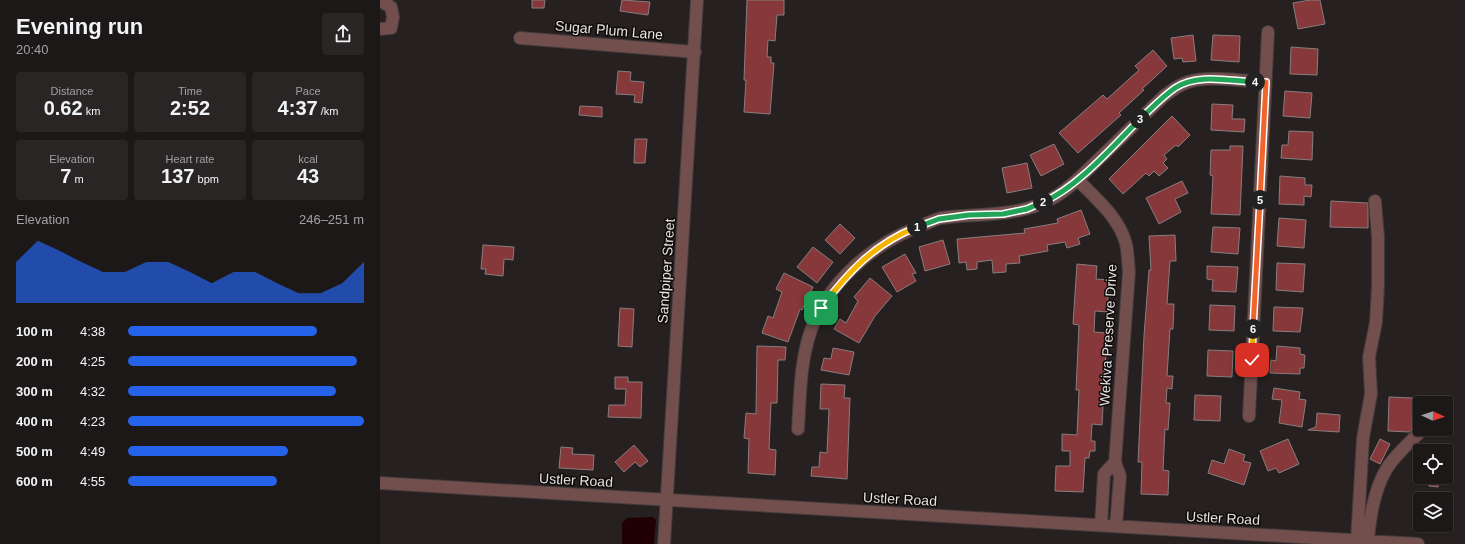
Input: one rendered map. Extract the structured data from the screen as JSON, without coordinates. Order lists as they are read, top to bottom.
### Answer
{
  "streets": {
    "street": [
      "Sugar Plum Lane",
      "Sandpiper Street",
      "Wekiva Preserve Drive",
      "Ustler Road"
    ]
  },
  "crossings": [
    ["Sugar Plum Lane", "Sandpiper Street"],
    ["Sandpiper Street", "Ustler Road"],
    ["Wekiva Preserve Drive", "Ustler Road"]
  ],
  "north": "right",
  "page": {
    "heading": ["Evening run", "20:40"],
    "stats": [
      ["Distance", "0.62 km"],
      ["Time", "2:52"],
      ["Pace", "4:37 /km"],
      ["Elevation", "7 m"],
      ["Heart rate", "137 bpm"],
      ["kcal", "43"]
    ],
    "pins": [
      "4",
      "3",
      "5",
      "2",
      "1",
      "6"
    ],
    "chart": ["Elevation", "246–251 m"],
    "list": [
      {
        "name": "100 m",
        "note": "4:38"
      },
      {
        "name": "200 m",
        "note": "4:25"
      },
      {
        "name": "300 m",
        "note": "4:32"
      },
      {
        "name": "400 m",
        "note": "4:23"
      },
      {
        "name": "500 m",
        "note": "4:49"
      },
      {
        "name": "600 m",
        "note": "4:55"
      }
    ]
  }
}
